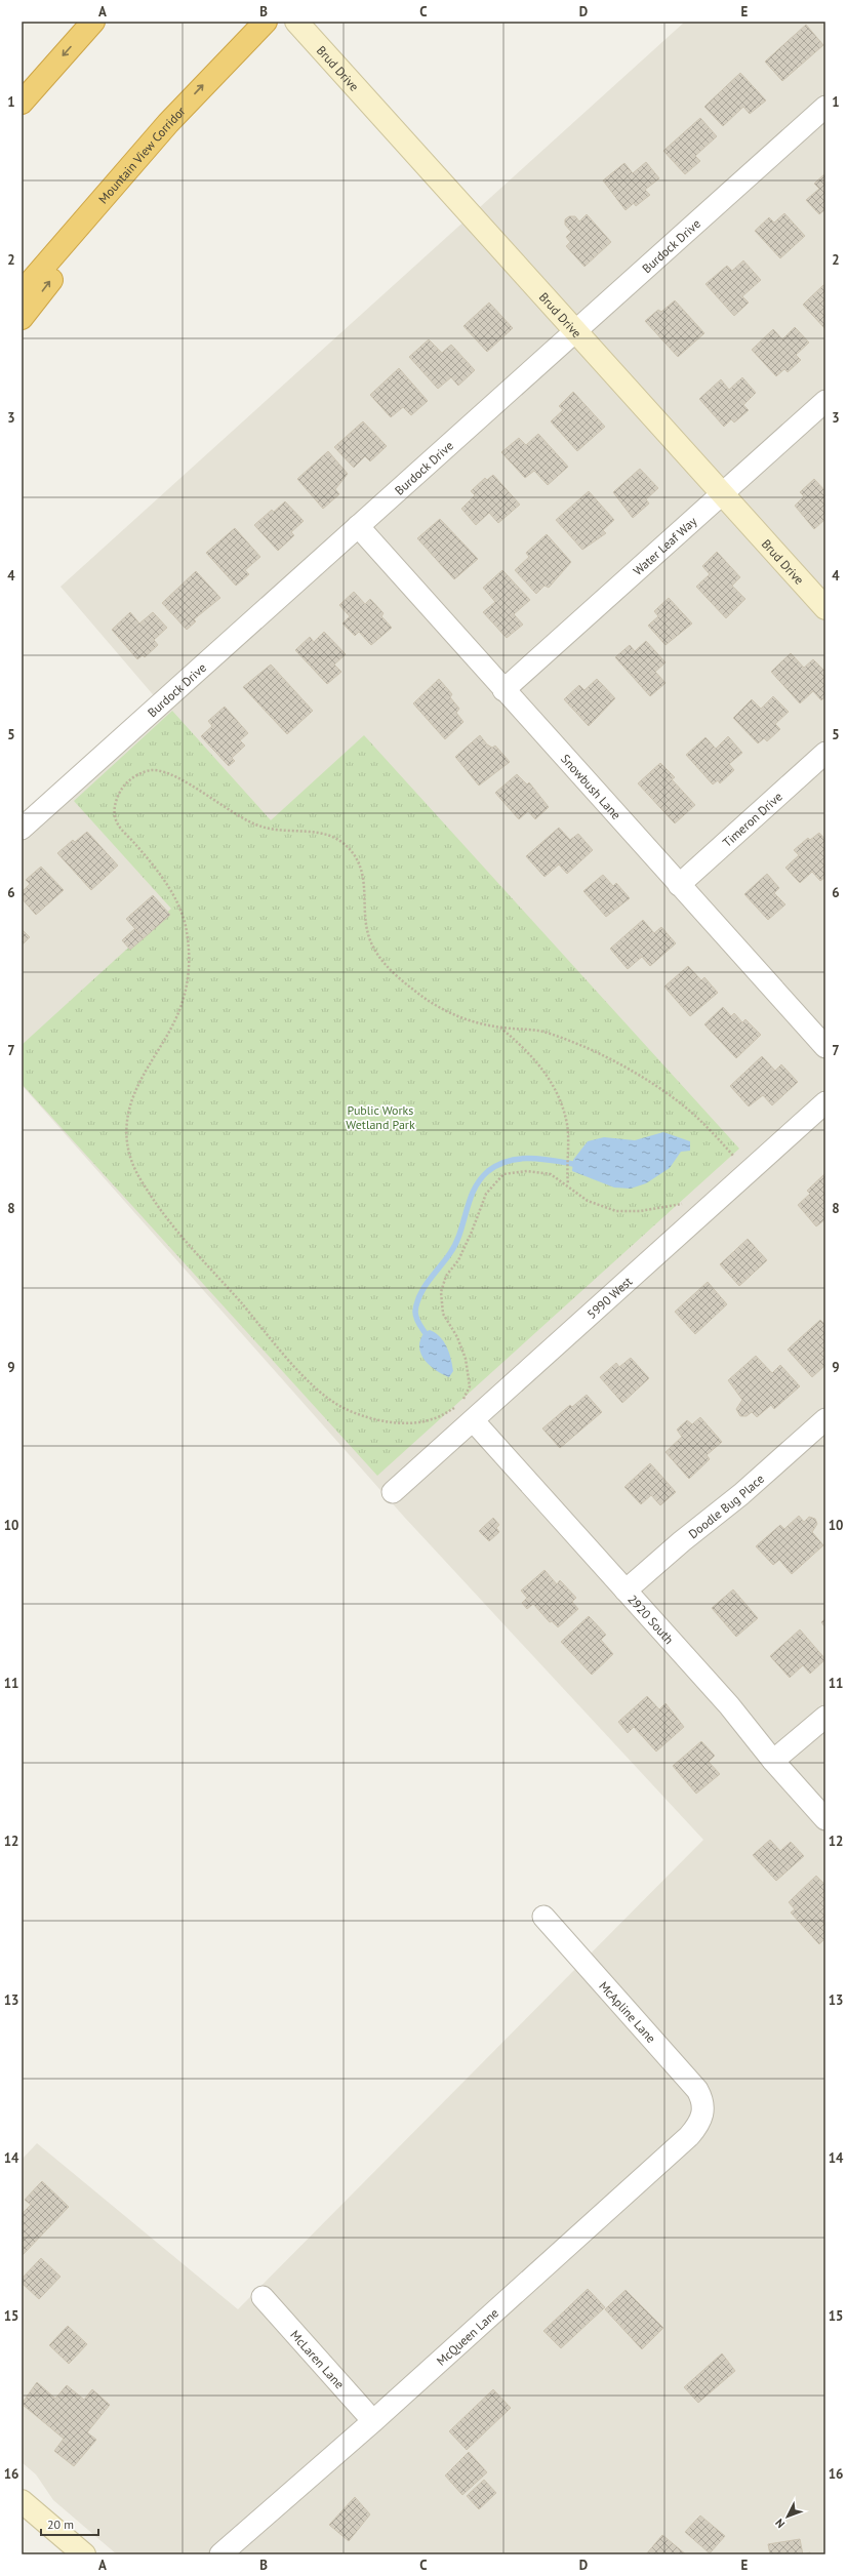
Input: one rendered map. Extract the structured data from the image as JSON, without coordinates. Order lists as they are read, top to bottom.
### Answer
{
  "streets": {
    "highway": ["Mountain View Corridor"],
    "main road": ["Brud Drive"],
    "street": [
      "Burdock Drive",
      "Water Leaf Way",
      "Snowbush Lane",
      "Timeron Drive",
      "5990 West",
      "Doodle Bug Place",
      "2920 South",
      "McApline Lane",
      "McQueen Lane",
      "McLaren Lane"
    ]
  },
  "crossings": [
    ["Brud Drive", "Burdock Drive"],
    ["Brud Drive", "Water Leaf Way"],
    ["Burdock Drive", "Snowbush Lane"],
    ["Water Leaf Way", "Snowbush Lane"],
    ["Snowbush Lane", "Timeron Drive"],
    ["5990 West", "2920 South"],
    ["Doodle Bug Place", "2920 South"],
    ["McApline Lane", "McQueen Lane"],
    ["McQueen Lane", "McLaren Lane"]
  ],
  "one_way": ["Mountain View Corridor"],
  "parks": ["Public Works Wetland Park"],
  "scale_bar": "20 m",
  "north": "bottom left",
  "grid": {
    "columns": [
      "A",
      "B",
      "C",
      "D",
      "E"
    ],
    "rows": [
      "1",
      "2",
      "3",
      "4",
      "5",
      "6",
      "7",
      "8",
      "9",
      "10",
      "11",
      "12",
      "13",
      "14",
      "15",
      "16"
    ]
  }
}
